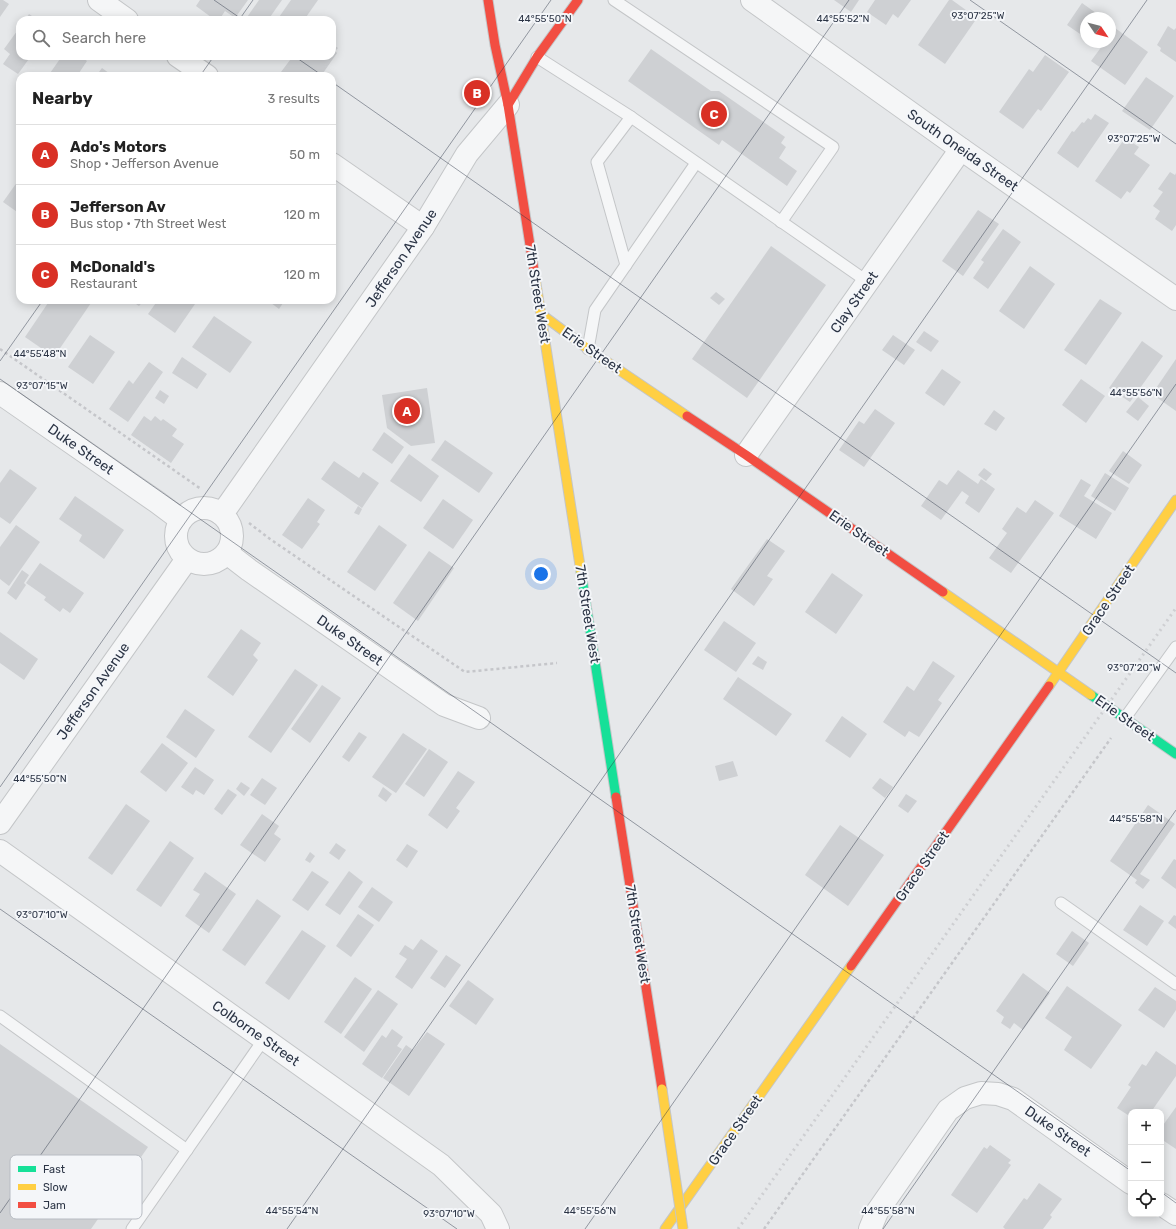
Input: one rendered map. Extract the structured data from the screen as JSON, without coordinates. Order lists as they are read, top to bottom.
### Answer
{
  "streets": {
    "street": [
      "South Oneida Street",
      "Jefferson Avenue",
      "7th Street West",
      "Clay Street",
      "Erie Street",
      "Duke Street",
      "Grace Street",
      "Colborne Street"
    ]
  },
  "crossings": [
    ["South Oneida Street", "Clay Street"],
    ["Jefferson Avenue", "7th Street West"],
    ["Jefferson Avenue", "Duke Street"],
    ["7th Street West", "Erie Street"],
    ["Clay Street", "Erie Street"],
    ["Erie Street", "Grace Street"]
  ],
  "legend": ["Fast", "Slow", "Jam"],
  "north": "bottom right",
  "page": {
    "search": "Search here",
    "heading": ["Nearby", "3 results"],
    "pins": ["B", "C", "A"],
    "list": [
      {
        "mark": "A",
        "name": "Ado's Motors",
        "note": "Shop · Jefferson Avenue",
        "value": "50 m"
      },
      {
        "mark": "B",
        "name": "Jefferson Av",
        "note": "Bus stop · 7th Street West",
        "value": "120 m"
      },
      {
        "mark": "C",
        "name": "McDonald's",
        "note": "Restaurant",
        "value": "120 m"
      }
    ],
    "map_buttons": ["+", "−"]
  },
  "coordinates": [
    "93°07'25\"W",
    "44°55'50\"N",
    "44°55'52\"N",
    "44°55'48\"N",
    "93°07'15\"W",
    "44°55'56\"N",
    "93°07'20\"W",
    "44°55'58\"N",
    "93°07'10\"W",
    "44°55'54\"N"
  ]
}
